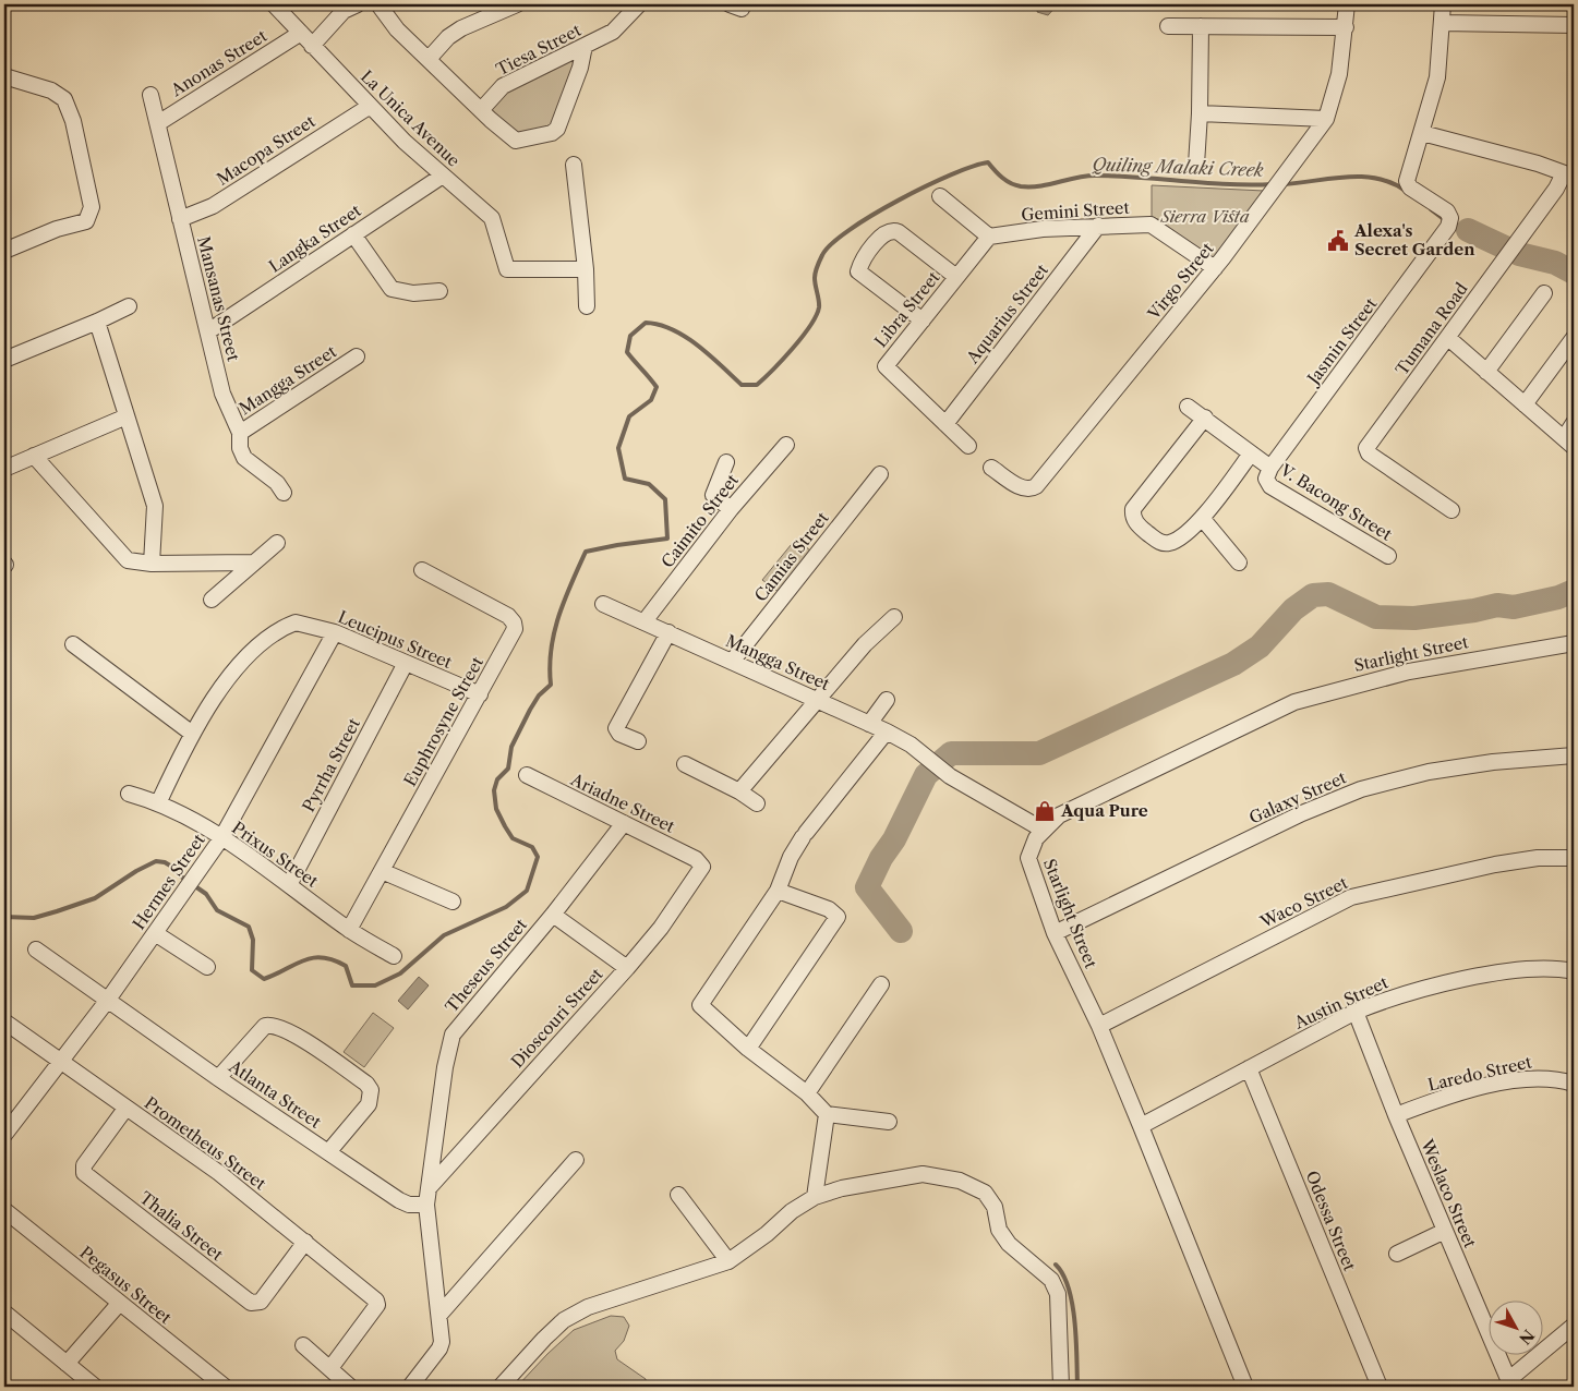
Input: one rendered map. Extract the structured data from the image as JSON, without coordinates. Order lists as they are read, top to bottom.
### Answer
{
  "streets": {
    "street": [
      "Tiesa Street",
      "Anonas Street",
      "La Unica Avenue",
      "Macopa Street",
      "Gemini Street",
      "Langka Street",
      "Virgo Street",
      "Mansanas Street",
      "Libra Street",
      "Aquarius Street",
      "Tumana Road",
      "Jasmin Street",
      "Mangga Street",
      "V. Bacong Street",
      "Caimito Street",
      "Camias Street",
      "Leucipus Street",
      "Starlight Street",
      "Euphrosyne Street",
      "Pyrrha Street",
      "Galaxy Street",
      "Ariadne Street",
      "Prixus Street",
      "Hermes Street",
      "Waco Street",
      "Theseus Street",
      "Austin Street",
      "Dioscouri Street",
      "Laredo Street",
      "Atlanta Street",
      "Prometheus Street",
      "Weslaco Street",
      "Odessa Street",
      "Thalia Street",
      "Pegasus Street"
    ]
  },
  "crossings": [
    ["Anonas Street", "La Unica Avenue"],
    ["Anonas Street", "Mansanas Street"],
    ["La Unica Avenue", "Macopa Street"],
    ["La Unica Avenue", "Langka Street"],
    ["Macopa Street", "Mansanas Street"],
    ["Gemini Street", "Virgo Street"],
    ["Gemini Street", "Libra Street"],
    ["Gemini Street", "Aquarius Street"],
    ["Langka Street", "Mansanas Street"],
    ["Mansanas Street", "Mangga Street"],
    ["Libra Street", "Aquarius Street"],
    ["Jasmin Street", "V. Bacong Street"],
    ["Mangga Street", "Caimito Street"],
    ["Mangga Street", "Camias Street"],
    ["Mangga Street", "Starlight Street"],
    ["Leucipus Street", "Euphrosyne Street"],
    ["Leucipus Street", "Pyrrha Street"],
    ["Leucipus Street", "Hermes Street"],
    ["Starlight Street", "Galaxy Street"],
    ["Starlight Street", "Waco Street"],
    ["Starlight Street", "Austin Street"],
    ["Euphrosyne Street", "Prixus Street"],
    ["Pyrrha Street", "Prixus Street"],
    ["Ariadne Street", "Theseus Street"],
    ["Ariadne Street", "Dioscouri Street"],
    ["Prixus Street", "Hermes Street"],
    ["Hermes Street", "Atlanta Street"],
    ["Hermes Street", "Prometheus Street"],
    ["Theseus Street", "Dioscouri Street"],
    ["Theseus Street", "Atlanta Street"],
    ["Austin Street", "Weslaco Street"],
    ["Austin Street", "Odessa Street"],
    ["Laredo Street", "Weslaco Street"],
    ["Prometheus Street", "Thalia Street"]
  ],
  "water": ["Quiling Malaki Creek"],
  "parks": ["Sierra Vista"],
  "places": {
    "public building": ["Alexa's Secret Garden"],
    "shop": ["Aqua Pure"]
  },
  "north": "bottom right"
}
